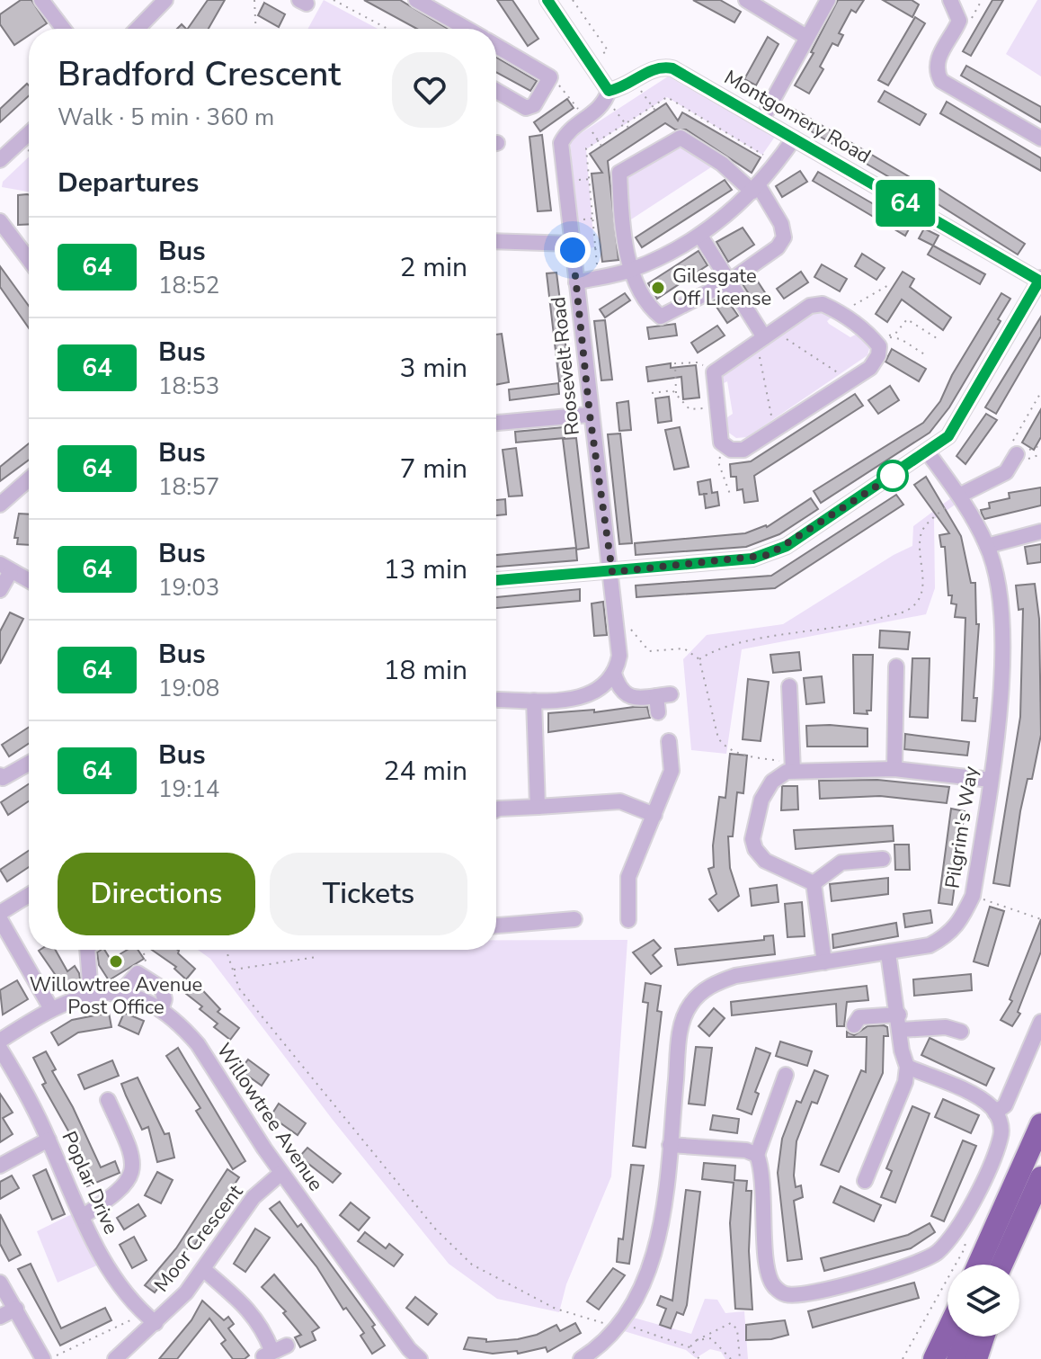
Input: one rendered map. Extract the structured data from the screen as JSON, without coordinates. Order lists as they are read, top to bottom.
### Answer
{
  "streets": {
    "street": [
      "Montgomery Road",
      "Roosevelt Road",
      "Pilgrim's Way",
      "Willowtree Avenue",
      "Poplar Drive",
      "Moor Crescent"
    ]
  },
  "crossings": [
    ["Willowtree Avenue", "Moor Crescent"],
    ["Poplar Drive", "Moor Crescent"]
  ],
  "places": ["Gilesgate Off License", "Willowtree Avenue Post Office"],
  "lines": ["bus line 64"],
  "page": {
    "on_map": "64",
    "heading": [
      ["Bradford Crescent", "Walk · 5 min · 360 m"],
      "Departures"
    ],
    "list": [
      {
        "mark": "64",
        "name": "Bus",
        "note": "18:52",
        "value": "2 min"
      },
      {
        "mark": "64",
        "name": "Bus",
        "note": "18:53",
        "value": "3 min"
      },
      {
        "mark": "64",
        "name": "Bus",
        "note": "18:57",
        "value": "7 min"
      },
      {
        "mark": "64",
        "name": "Bus",
        "note": "19:03",
        "value": "13 min"
      },
      {
        "mark": "64",
        "name": "Bus",
        "note": "19:08",
        "value": "18 min"
      },
      {
        "mark": "64",
        "name": "Bus",
        "note": "19:14",
        "value": "24 min"
      }
    ],
    "buttons": ["Directions", "Tickets"]
  }
}
